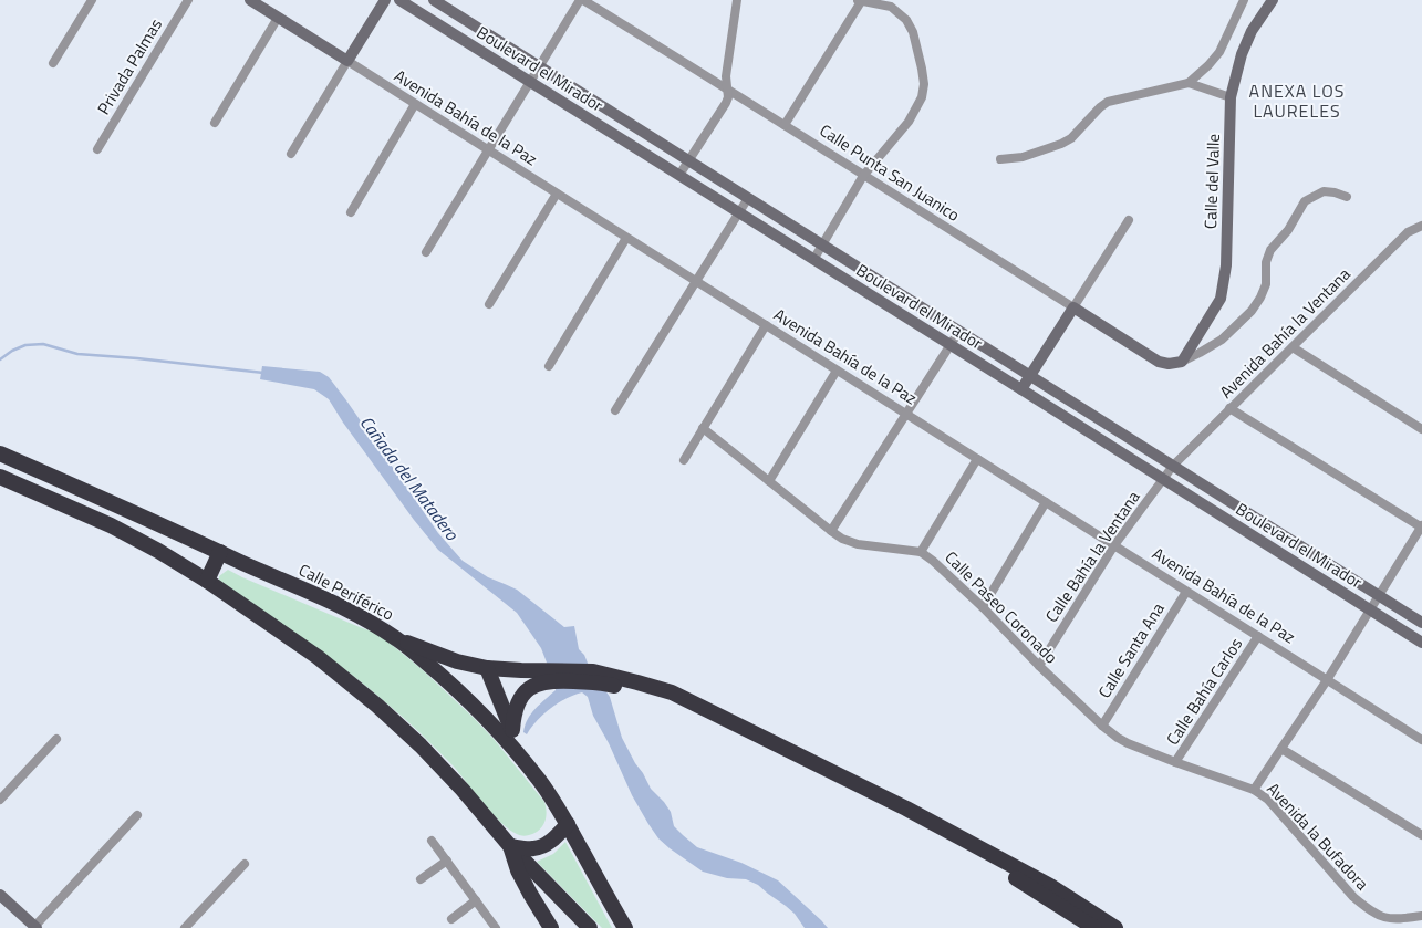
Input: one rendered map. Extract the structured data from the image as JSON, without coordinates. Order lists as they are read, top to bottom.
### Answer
{
  "streets": {
    "highway": ["Calle Periférico"],
    "main road": [
      "Boulevard el Mirador",
      "Avenida Bahía de la Paz",
      "Calle Punta San Juanico",
      "Calle del Valle"
    ],
    "street": [
      "Privada Palmas",
      "Avenida Bahía la Ventana",
      "Calle Bahía la Ventana",
      "Calle Paseo Coronado",
      "Calle Santa Ana",
      "Calle Bahía Carlos",
      "Avenida la Bufadora"
    ]
  },
  "crossings": [
    ["Boulevard el Mirador", "Avenida Bahía la Ventana"],
    ["Boulevard el Mirador", "Calle Bahía la Ventana"],
    ["Avenida Bahía de la Paz", "Calle Bahía la Ventana"],
    ["Avenida Bahía de la Paz", "Calle Santa Ana"],
    ["Avenida Bahía de la Paz", "Calle Bahía Carlos"],
    ["Calle Punta San Juanico", "Calle del Valle"],
    ["Avenida Bahía la Ventana", "Calle Bahía la Ventana"],
    ["Calle Bahía la Ventana", "Calle Paseo Coronado"],
    ["Calle Paseo Coronado", "Calle Santa Ana"],
    ["Calle Paseo Coronado", "Calle Bahía Carlos"],
    ["Calle Paseo Coronado", "Avenida la Bufadora"]
  ],
  "districts": ["ANEXA LOS LAURELES"],
  "water": ["Cañada del Matadero"]
}
